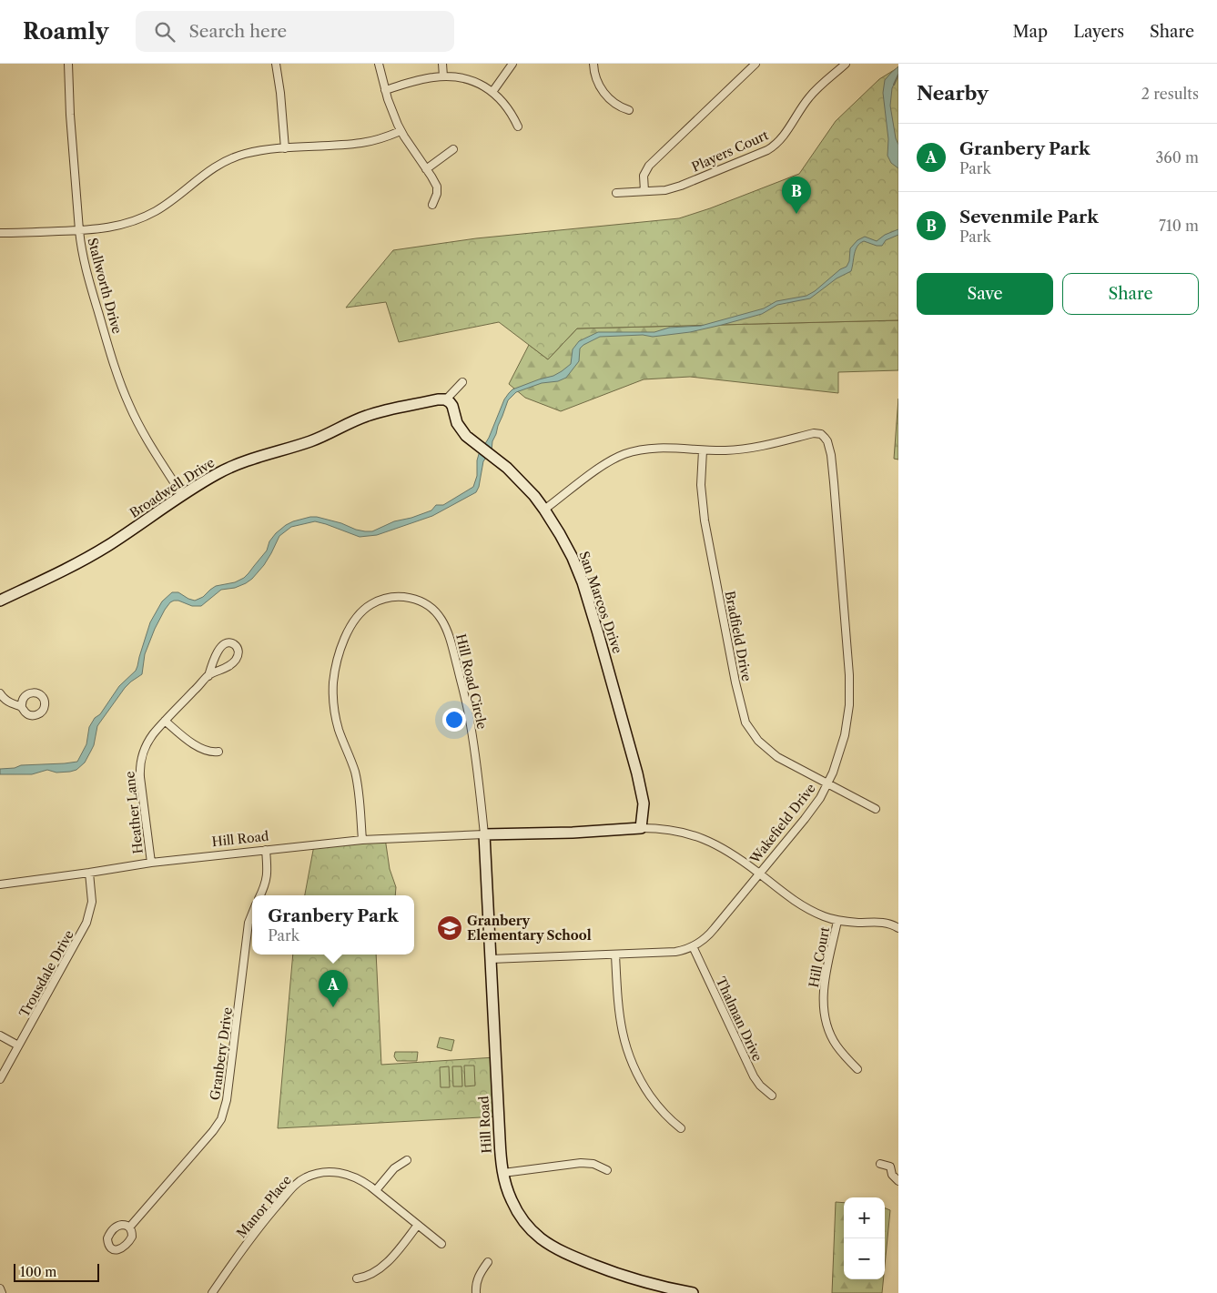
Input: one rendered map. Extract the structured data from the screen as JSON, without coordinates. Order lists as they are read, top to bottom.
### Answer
{
  "streets": {
    "street": [
      "Players Court",
      "Stallworth Drive",
      "Broadwell Drive",
      "San Marcos Drive",
      "Bradfield Drive",
      "Hill Road Circle",
      "Heather Lane",
      "Wakefield Drive",
      "Hill Road",
      "Hill Court",
      "Trousdale Drive",
      "Thalman Drive",
      "Granbery Drive",
      "Manor Place"
    ]
  },
  "crossings": [
    ["Stallworth Drive", "Broadwell Drive"],
    ["Broadwell Drive", "San Marcos Drive"],
    ["San Marcos Drive", "Hill Road"],
    ["Bradfield Drive", "Wakefield Drive"],
    ["Hill Road Circle", "Hill Road"],
    ["Heather Lane", "Hill Road"],
    ["Wakefield Drive", "Hill Road"],
    ["Wakefield Drive", "Hill Court"],
    ["Wakefield Drive", "Thalman Drive"],
    ["Hill Road", "Hill Court"],
    ["Hill Road", "Trousdale Drive"]
  ],
  "places": {
    "school or university": ["Granbery Elementary School"]
  },
  "scale_bar": "100 m",
  "page": {
    "header": "Roamly",
    "search": "Search here",
    "nav": ["Map", "Layers", "Share"],
    "heading": ["Nearby", "2 results"],
    "list": [
      {
        "mark": "A",
        "name": "Granbery Park",
        "note": "Park",
        "value": "360 m"
      },
      {
        "mark": "B",
        "name": "Sevenmile Park",
        "note": "Park",
        "value": "710 m"
      }
    ],
    "pins": ["B", "A"],
    "buttons": ["Save", "Share"],
    "popup": ["Granbery Park", "Park"],
    "map_buttons": ["+", "−"],
    "scale": "100 m"
  }
}
